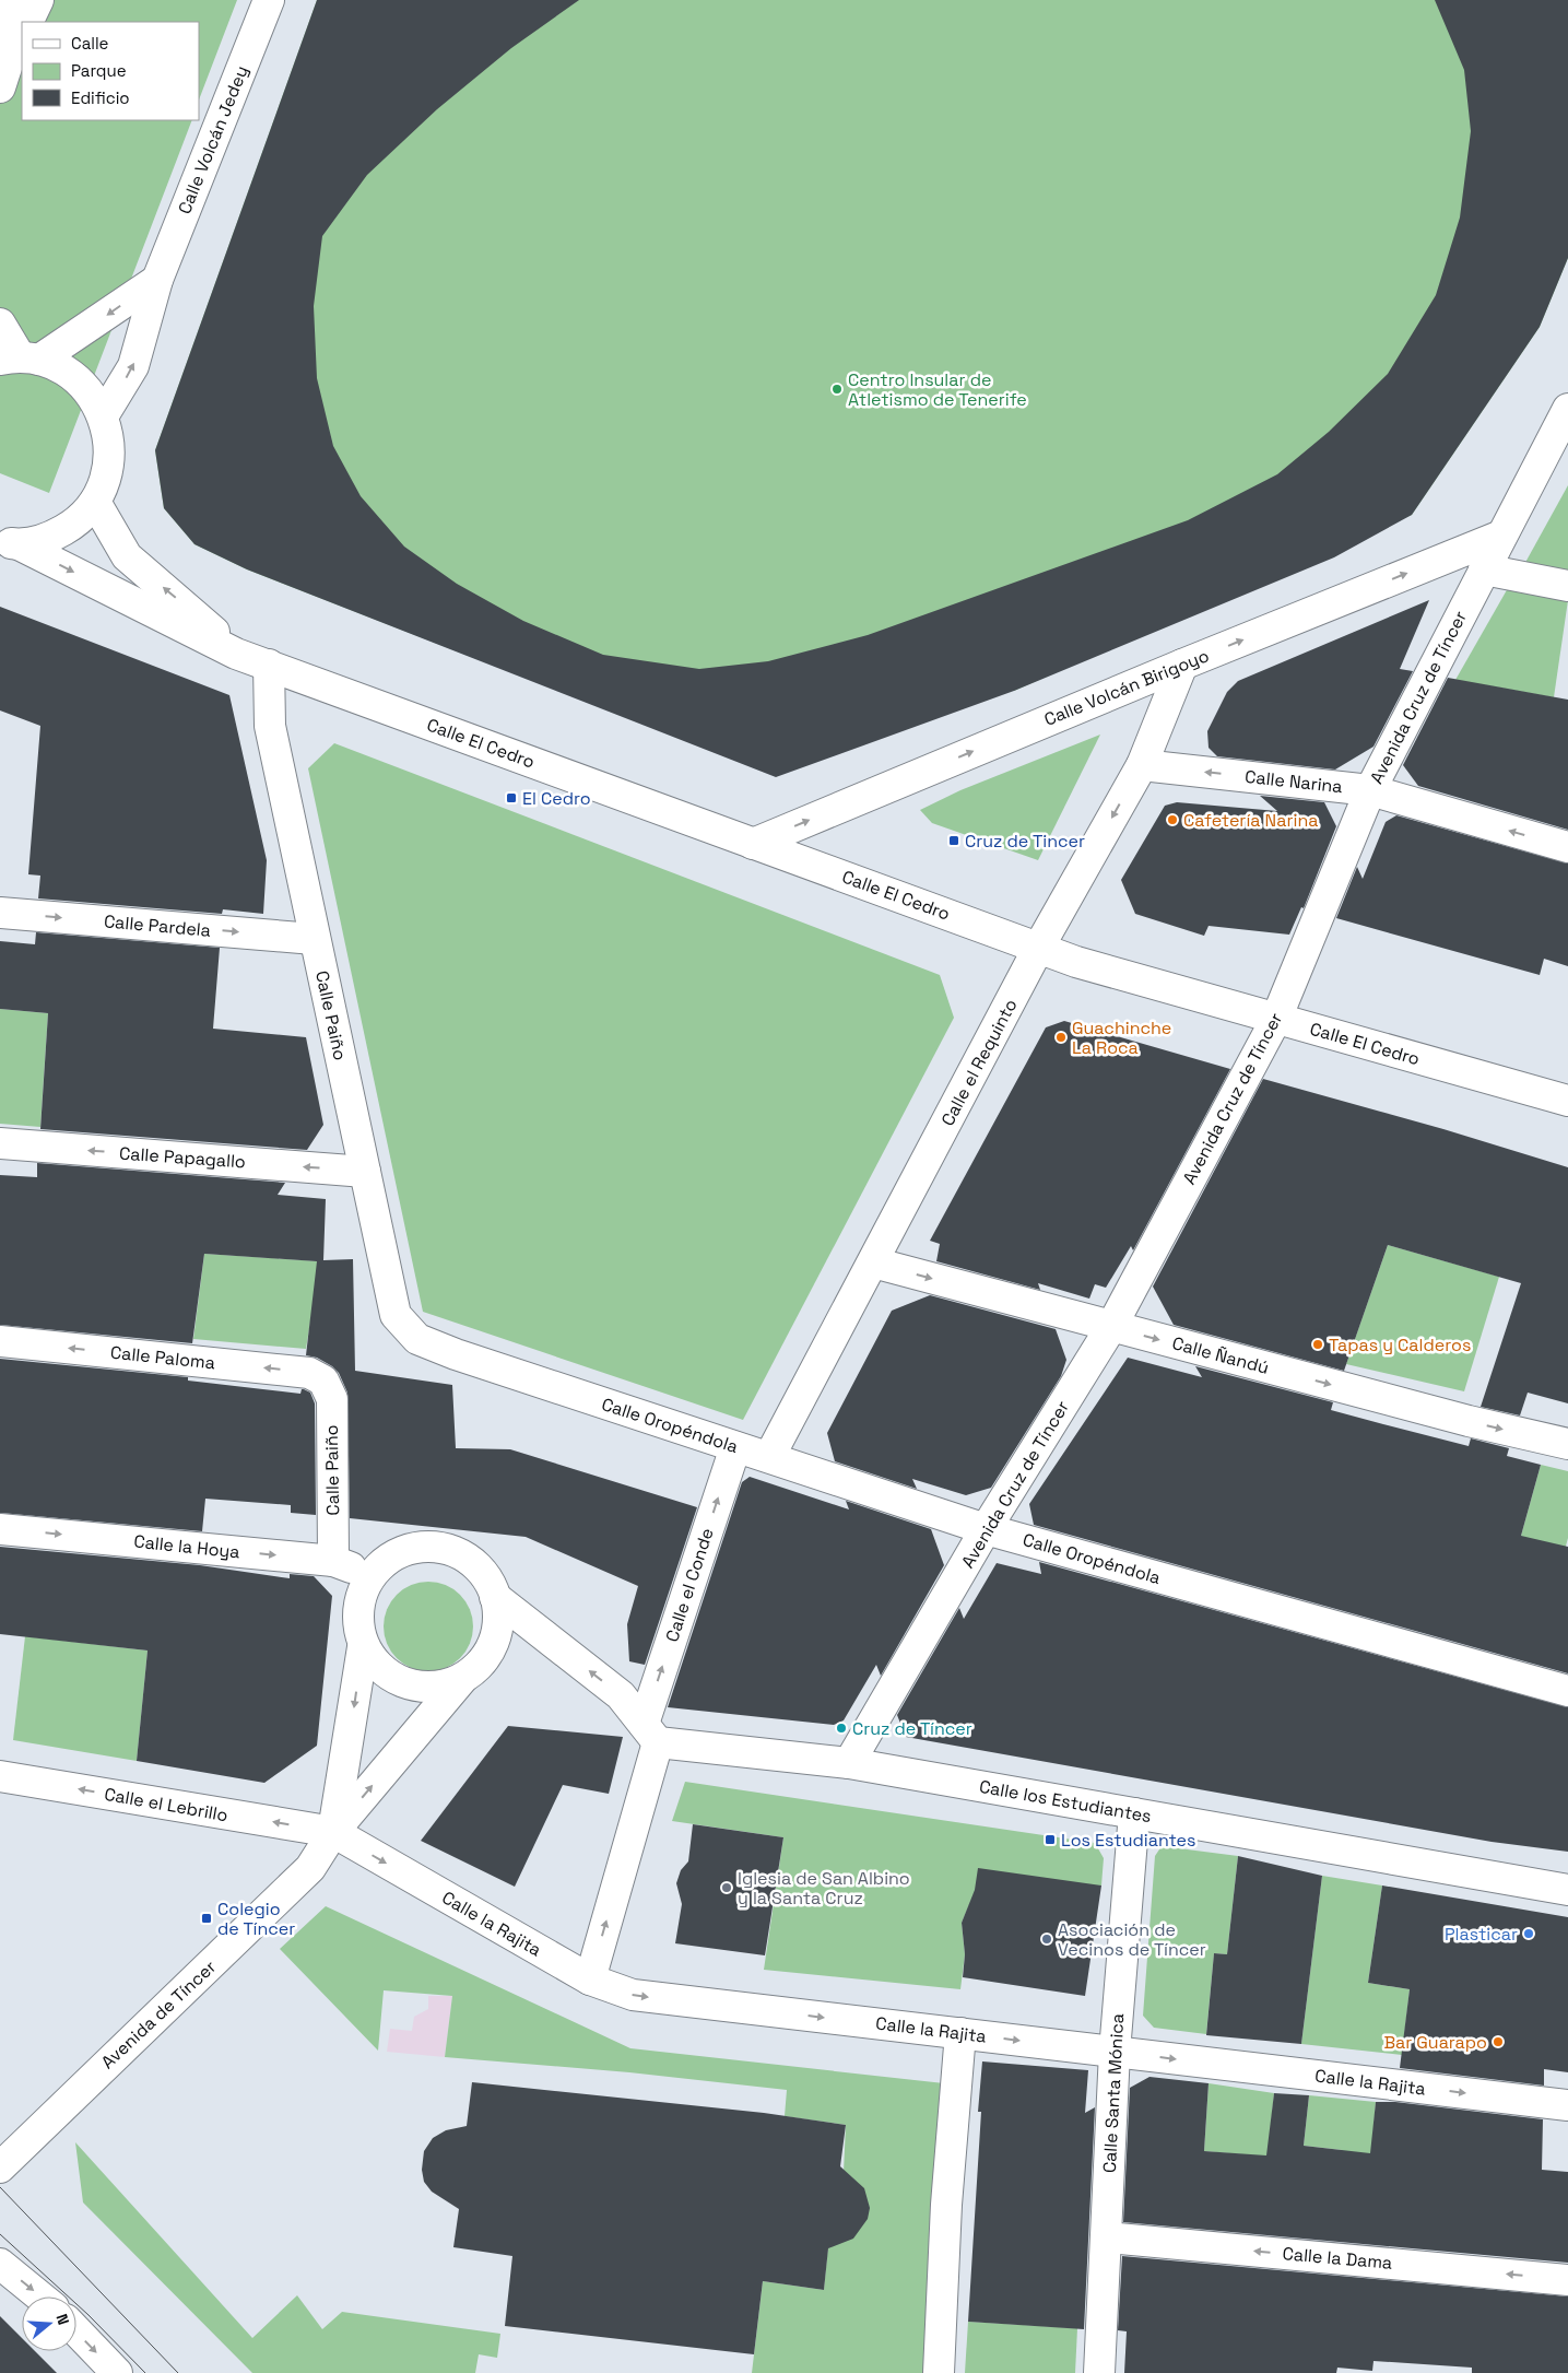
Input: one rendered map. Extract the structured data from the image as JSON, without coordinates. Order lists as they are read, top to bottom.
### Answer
{
  "streets": {
    "main road": [
      "Calle Volcán Jedey",
      "Calle Volcán Birigoyo",
      "Avenida Cruz de Tíncer",
      "Calle El Cedro",
      "Calle Narina",
      "Calle Pardela",
      "Calle Paiño",
      "Calle el Requinto",
      "Calle Papagallo",
      "Calle Ñandú",
      "Calle Paloma",
      "Calle Oropéndola",
      "Calle la Hoya",
      "Calle el Conde",
      "Calle los Estudiantes",
      "Calle el Lebrillo",
      "Calle la Rajita",
      "Avenida de Tíncer",
      "Calle Santa Mónica",
      "Calle la Dama"
    ]
  },
  "crossings": [
    ["Calle Volcán Birigoyo", "Avenida Cruz de Tíncer"],
    ["Calle Volcán Birigoyo", "Calle El Cedro"],
    ["Calle Volcán Birigoyo", "Calle el Requinto"],
    ["Avenida Cruz de Tíncer", "Calle El Cedro"],
    ["Avenida Cruz de Tíncer", "Calle Narina"],
    ["Avenida Cruz de Tíncer", "Calle Ñandú"],
    ["Avenida Cruz de Tíncer", "Calle Oropéndola"],
    ["Avenida Cruz de Tíncer", "Calle los Estudiantes"],
    ["Calle El Cedro", "Calle Paiño"],
    ["Calle El Cedro", "Calle el Requinto"],
    ["Calle Narina", "Calle el Requinto"],
    ["Calle Pardela", "Calle Paiño"],
    ["Calle Paiño", "Calle Papagallo"],
    ["Calle Paiño", "Calle Paloma"],
    ["Calle Paiño", "Calle Oropéndola"],
    ["Calle Paiño", "Calle la Hoya"],
    ["Calle el Requinto", "Calle Ñandú"],
    ["Calle el Requinto", "Calle Oropéndola"],
    ["Calle Oropéndola", "Calle el Conde"],
    ["Calle la Hoya", "Avenida de Tíncer"],
    ["Calle el Conde", "Calle los Estudiantes"],
    ["Calle el Conde", "Calle la Rajita"],
    ["Calle los Estudiantes", "Calle Santa Mónica"],
    ["Calle el Lebrillo", "Calle la Rajita"],
    ["Calle el Lebrillo", "Avenida de Tíncer"],
    ["Calle la Rajita", "Avenida de Tíncer"],
    ["Calle la Rajita", "Calle Santa Mónica"],
    ["Calle Santa Mónica", "Calle la Dama"]
  ],
  "one_way": [
    "Calle Volcán Birigoyo",
    "Calle Narina",
    "Calle Pardela",
    "Calle Papagallo",
    "Calle Ñandú",
    "Calle Paloma",
    "Calle la Hoya",
    "Calle el Conde",
    "Calle el Lebrillo",
    "Calle la Rajita",
    "Calle la Dama"
  ],
  "places": {
    "other": [
      "Centro Insular de Atletismo de Tenerife",
      "Cafetería Narina",
      "Guachinche La Roca",
      "Tapas y Calderos",
      "Cruz de Tíncer",
      "Iglesia de San Albino y la Santa Cruz",
      "Plasticar",
      "Asociación de Vecinos de Tíncer",
      "Bar Guarapo"
    ],
    "transit": [
      "El Cedro",
      "Cruz de Tincer",
      "Los Estudiantes",
      "Colegio de Tíncer"
    ]
  },
  "legend": ["Calle", "Parque", "Edificio"],
  "north": "right"
}
